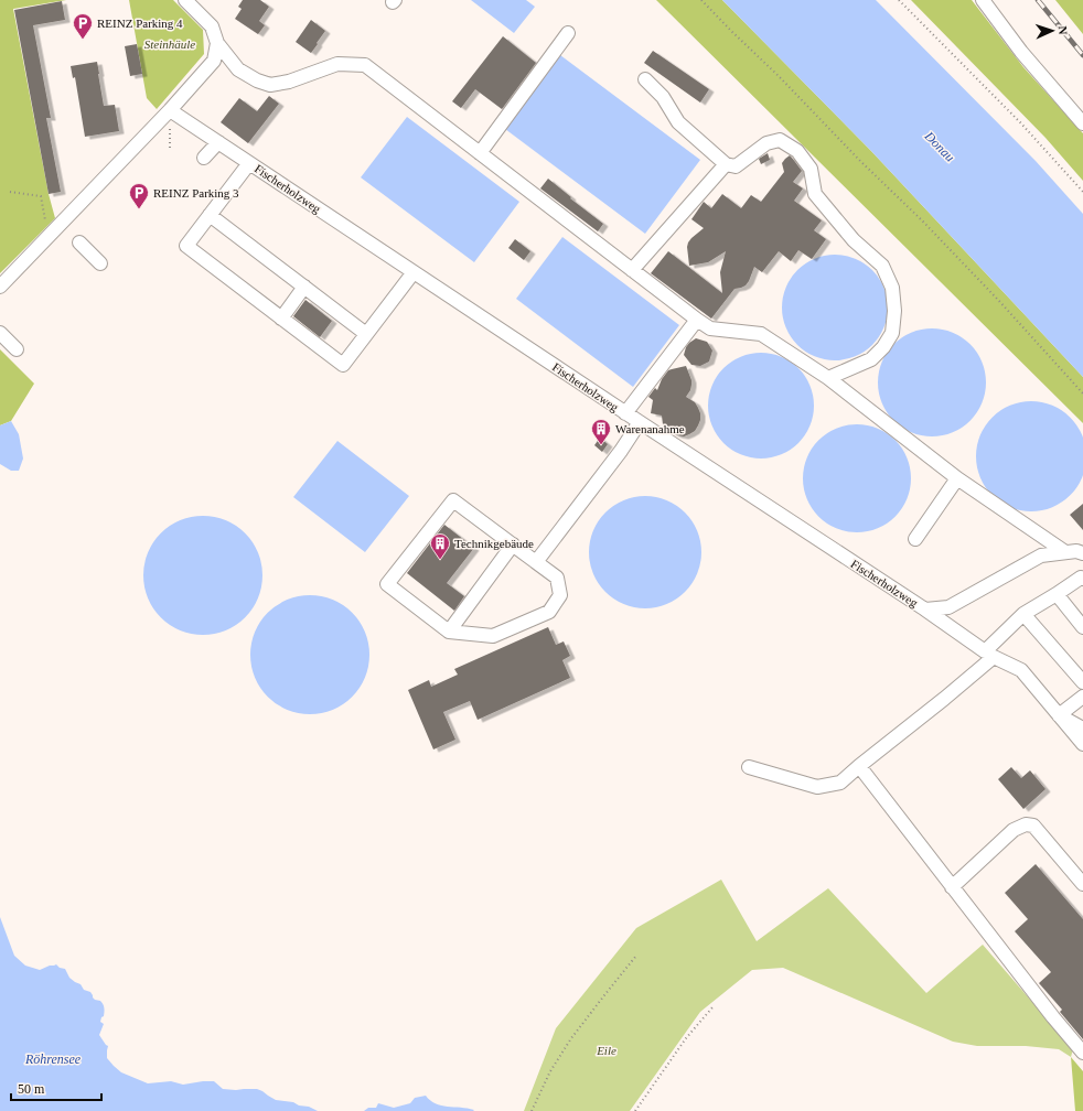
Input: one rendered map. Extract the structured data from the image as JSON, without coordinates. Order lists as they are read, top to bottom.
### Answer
{
  "streets": {
    "street": ["Fischerholzweg"]
  },
  "water": ["Donau", "Röhrensee"],
  "parks": ["Steinhäule", "Eile"],
  "places": {
    "parking": ["REINZ Parking 4", "REINZ Parking 3"],
    "building": ["Warenanahme", "Technikgebäude"]
  },
  "scale_bar": "50 m",
  "north": "right"
}
